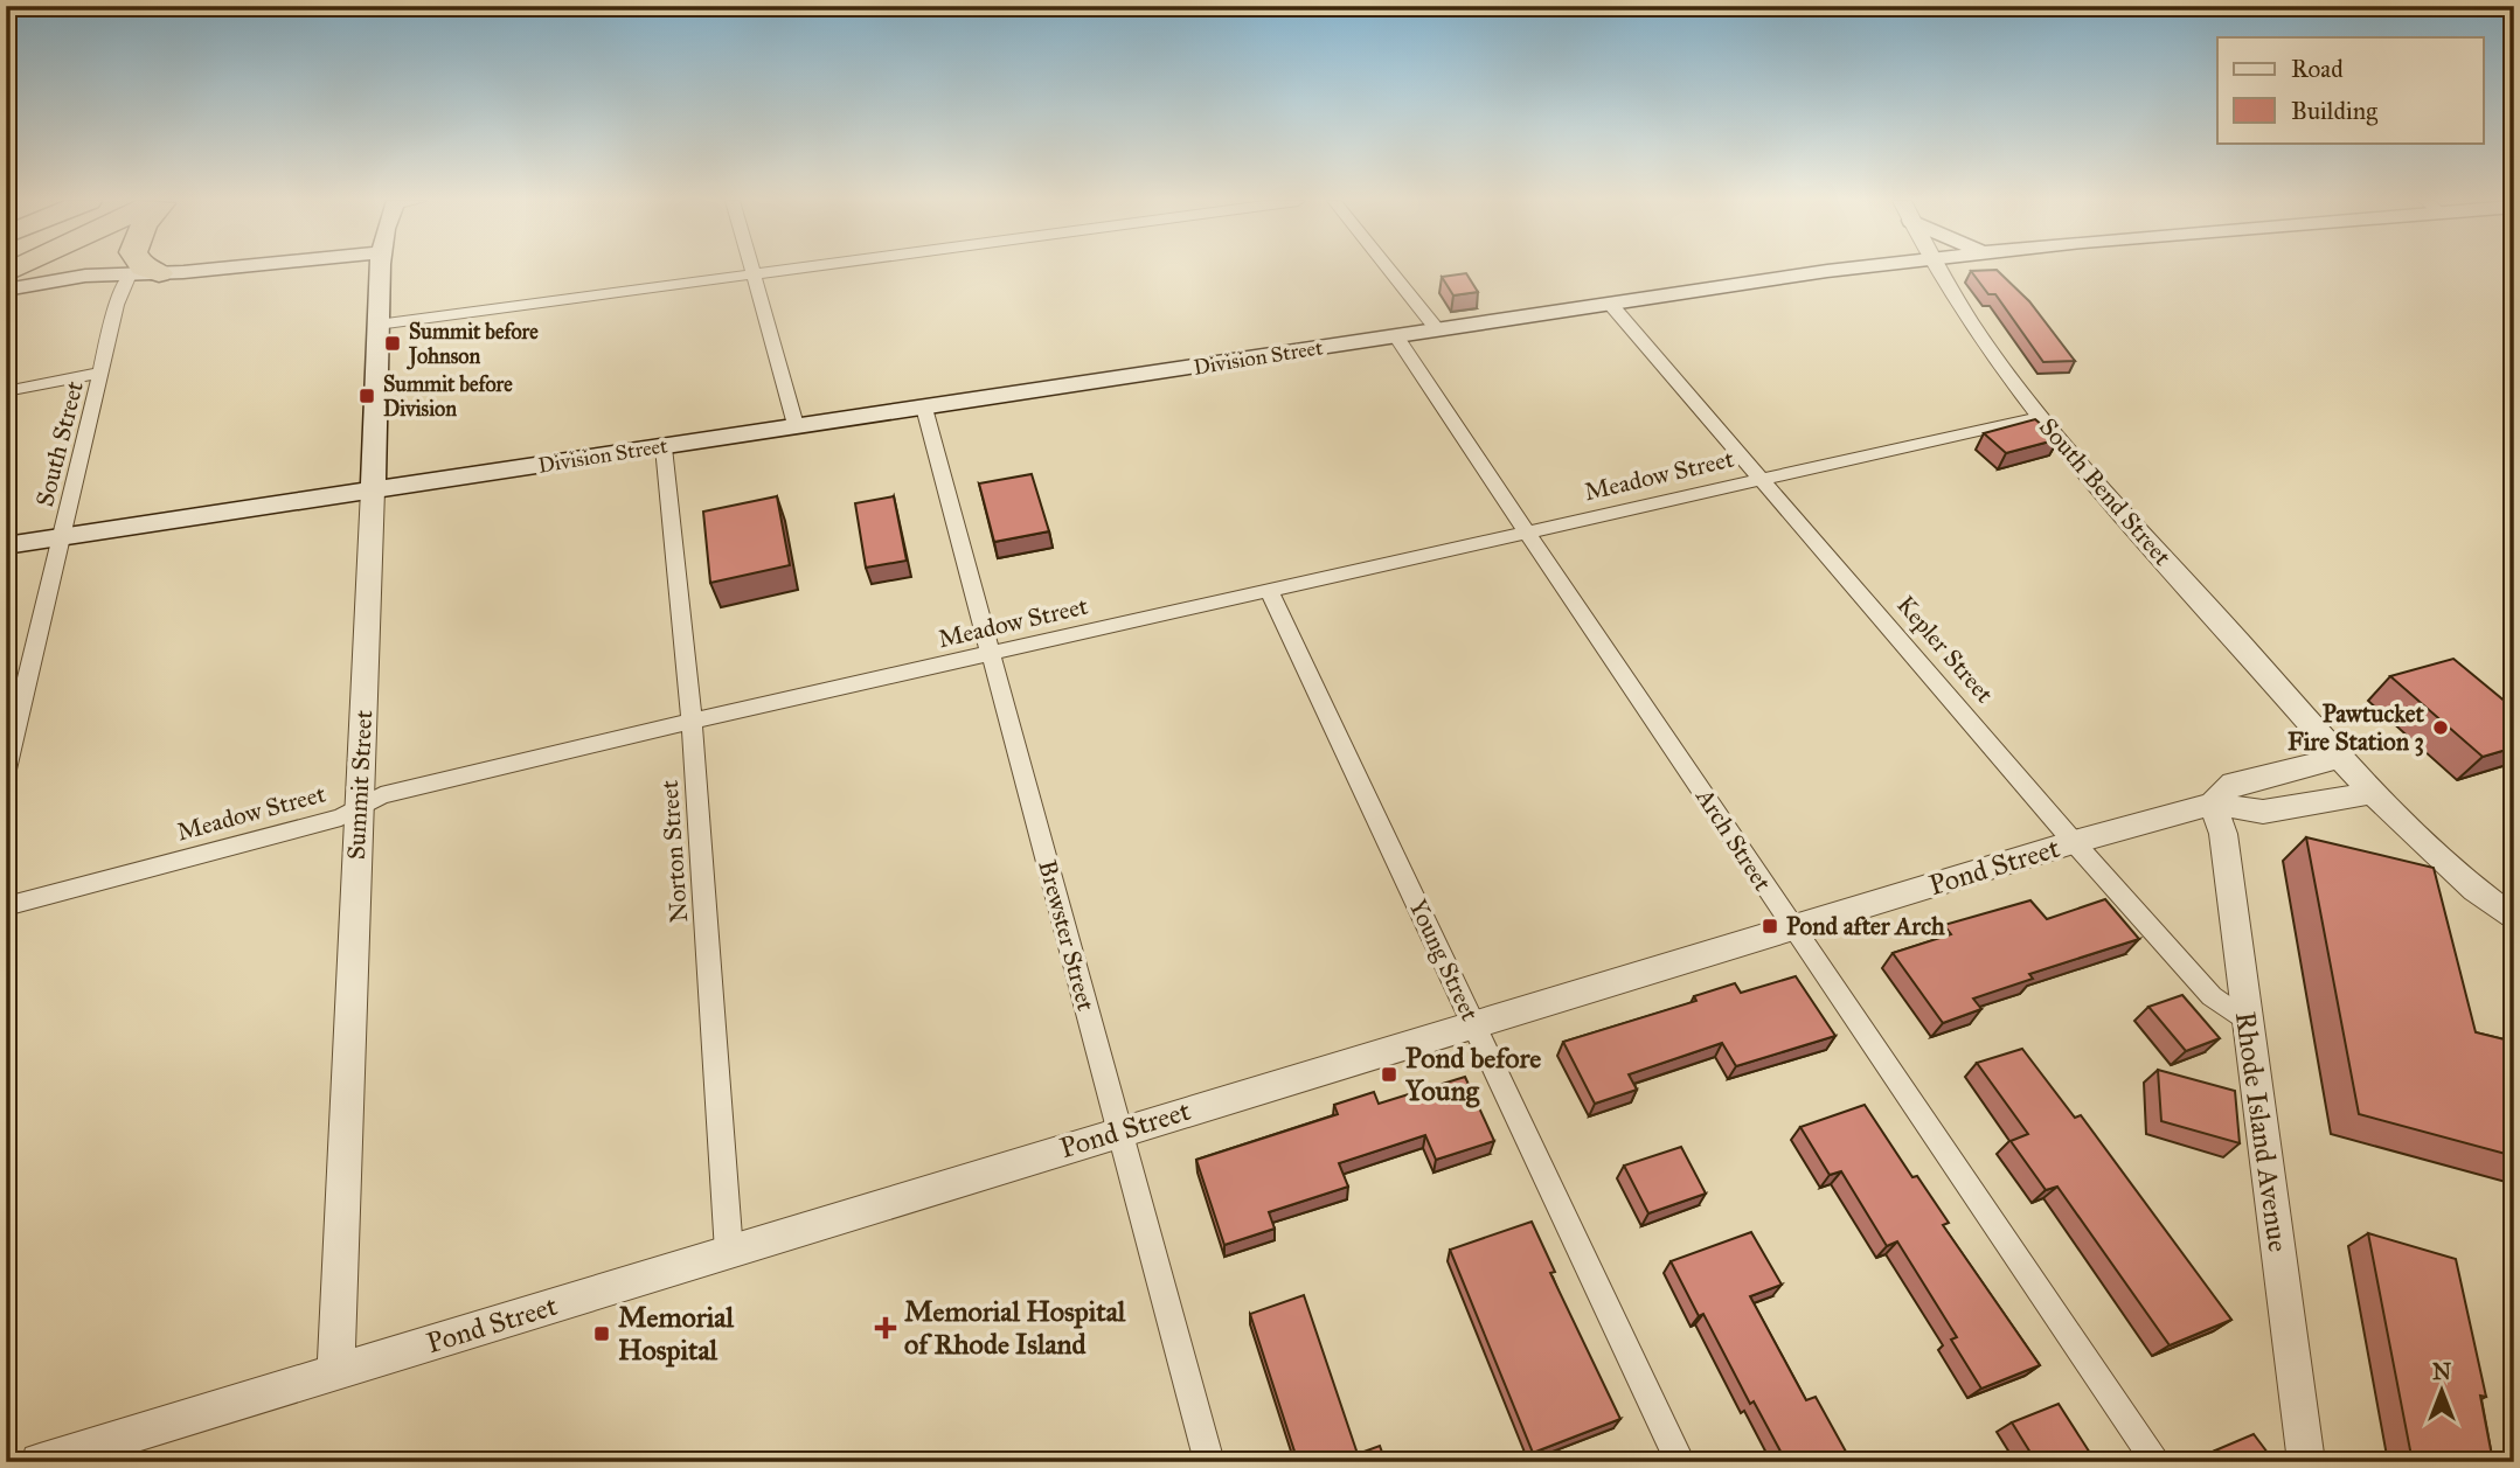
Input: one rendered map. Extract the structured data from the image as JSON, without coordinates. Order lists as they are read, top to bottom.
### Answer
{
  "streets": {
    "main road": ["Division Street", "Summit Street"],
    "street": [
      "South Street",
      "Meadow Street",
      "South Bend Street",
      "Kepler Street",
      "Arch Street",
      "Norton Street",
      "Pond Street",
      "Brewster Street",
      "Young Street",
      "Rhode Island Avenue"
    ]
  },
  "crossings": [
    ["Division Street", "South Street"],
    ["Division Street", "Kepler Street"],
    ["Division Street", "Summit Street"],
    ["Division Street", "Arch Street"],
    ["Division Street", "Norton Street"],
    ["Division Street", "Brewster Street"],
    ["Meadow Street", "South Bend Street"],
    ["Meadow Street", "Kepler Street"],
    ["Meadow Street", "Summit Street"],
    ["Meadow Street", "Arch Street"],
    ["Meadow Street", "Norton Street"],
    ["Meadow Street", "Brewster Street"],
    ["Meadow Street", "Young Street"],
    ["South Bend Street", "Pond Street"],
    ["Kepler Street", "Pond Street"],
    ["Kepler Street", "Rhode Island Avenue"],
    ["Summit Street", "Pond Street"],
    ["Arch Street", "Pond Street"],
    ["Norton Street", "Pond Street"],
    ["Pond Street", "Brewster Street"],
    ["Pond Street", "Young Street"],
    ["Pond Street", "Rhode Island Avenue"]
  ],
  "places": {
    "transit": [
      "Summit before Johnson",
      "Summit before Division",
      "Pond after Arch",
      "Pond before Young",
      "Memorial Hospital"
    ],
    "other": ["Pawtucket Fire Station 3"],
    "health": ["Memorial Hospital of Rhode Island"]
  },
  "legend": ["Road", "Building"],
  "north": "top"
}
